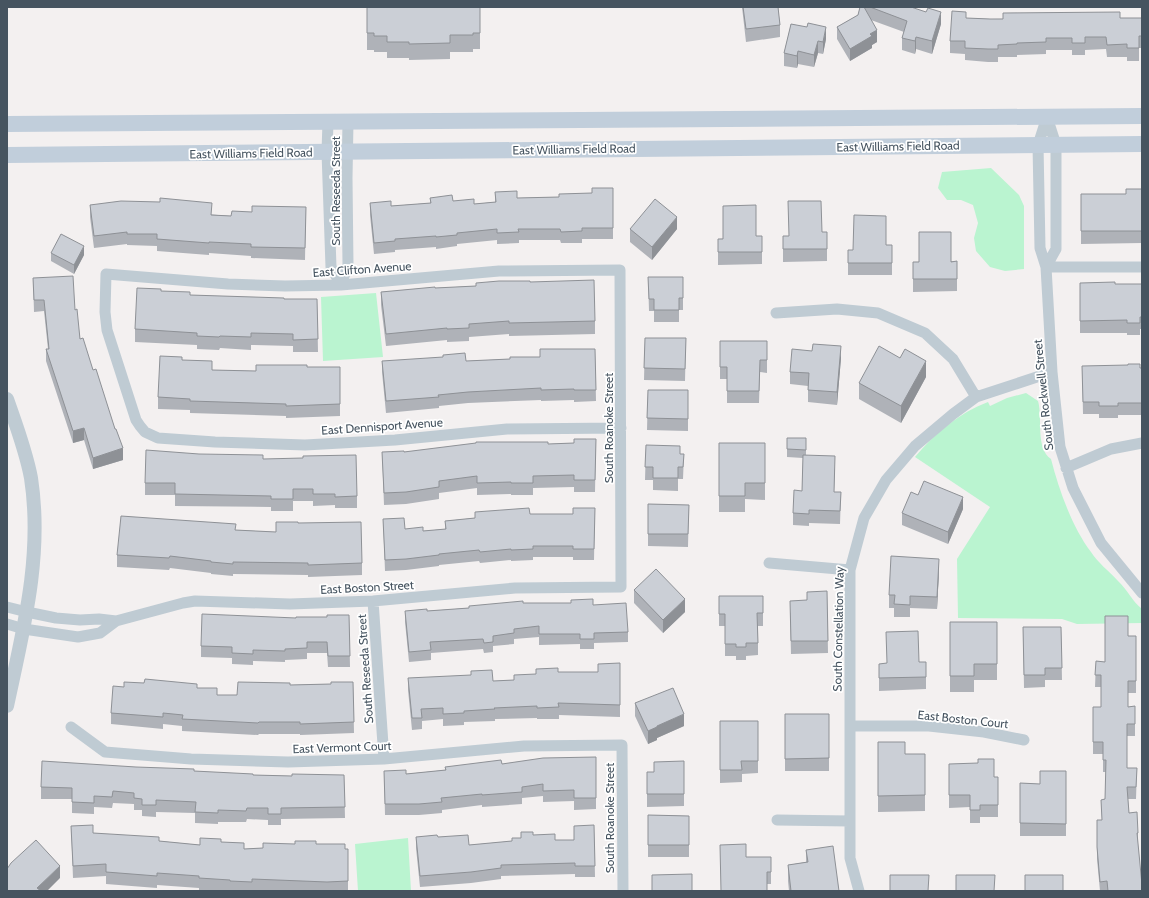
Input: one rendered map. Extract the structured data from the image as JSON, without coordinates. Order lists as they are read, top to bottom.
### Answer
{
  "streets": {
    "main road": ["East Williams Field Road"],
    "street": [
      "South Reseeda Street",
      "East Clifton Avenue",
      "South Rockwell Street",
      "East Dennisport Avenue",
      "South Roanoke Street",
      "East Boston Street",
      "South Constellation Way",
      "East Boston Court",
      "East Vermont Court"
    ]
  },
  "crossings": [
    ["East Williams Field Road", "South Reseeda Street"],
    ["East Williams Field Road", "South Rockwell Street"],
    ["South Reseeda Street", "East Clifton Avenue"],
    ["South Reseeda Street", "East Boston Street"],
    ["South Reseeda Street", "East Vermont Court"],
    ["East Clifton Avenue", "East Dennisport Avenue"],
    ["East Clifton Avenue", "South Roanoke Street"],
    ["South Rockwell Street", "South Constellation Way"],
    ["East Dennisport Avenue", "South Roanoke Street"],
    ["South Roanoke Street", "East Boston Street"],
    ["South Roanoke Street", "East Vermont Court"],
    ["South Constellation Way", "East Boston Court"]
  ]
}
